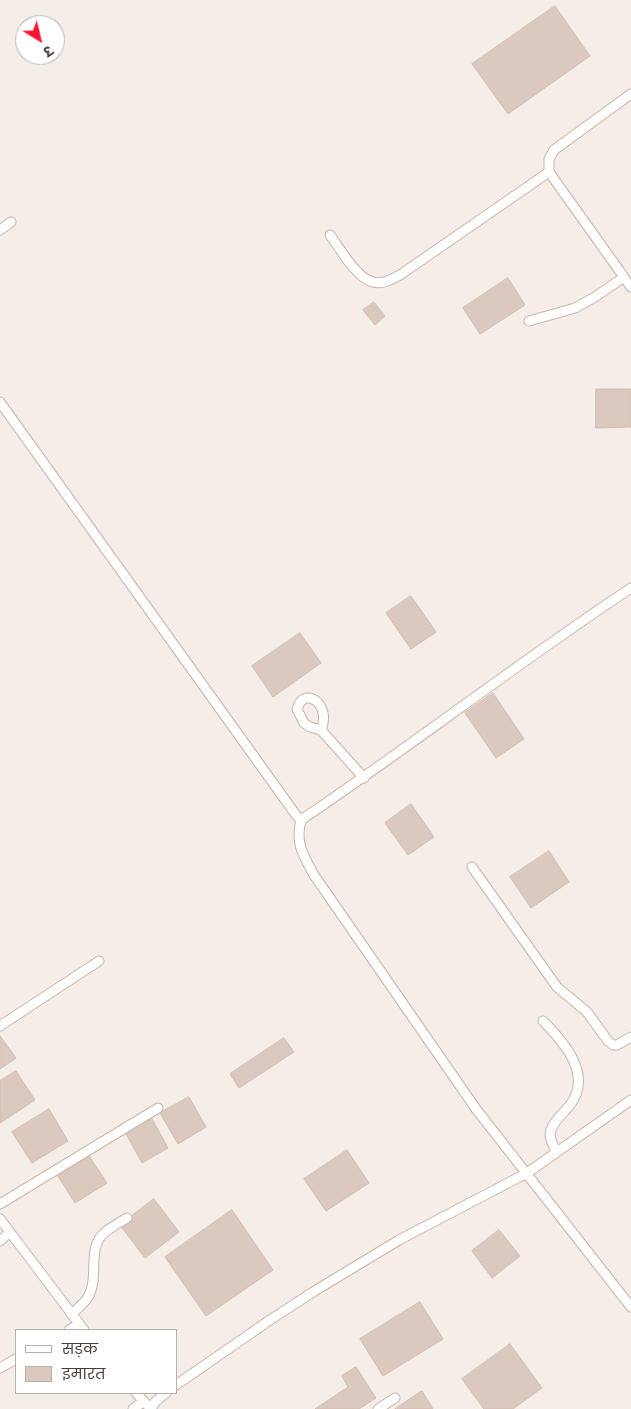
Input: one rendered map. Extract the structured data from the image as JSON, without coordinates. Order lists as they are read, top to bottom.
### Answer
{
  "legend": ["सड़क", "इमारत"],
  "north": "bottom right"
}
